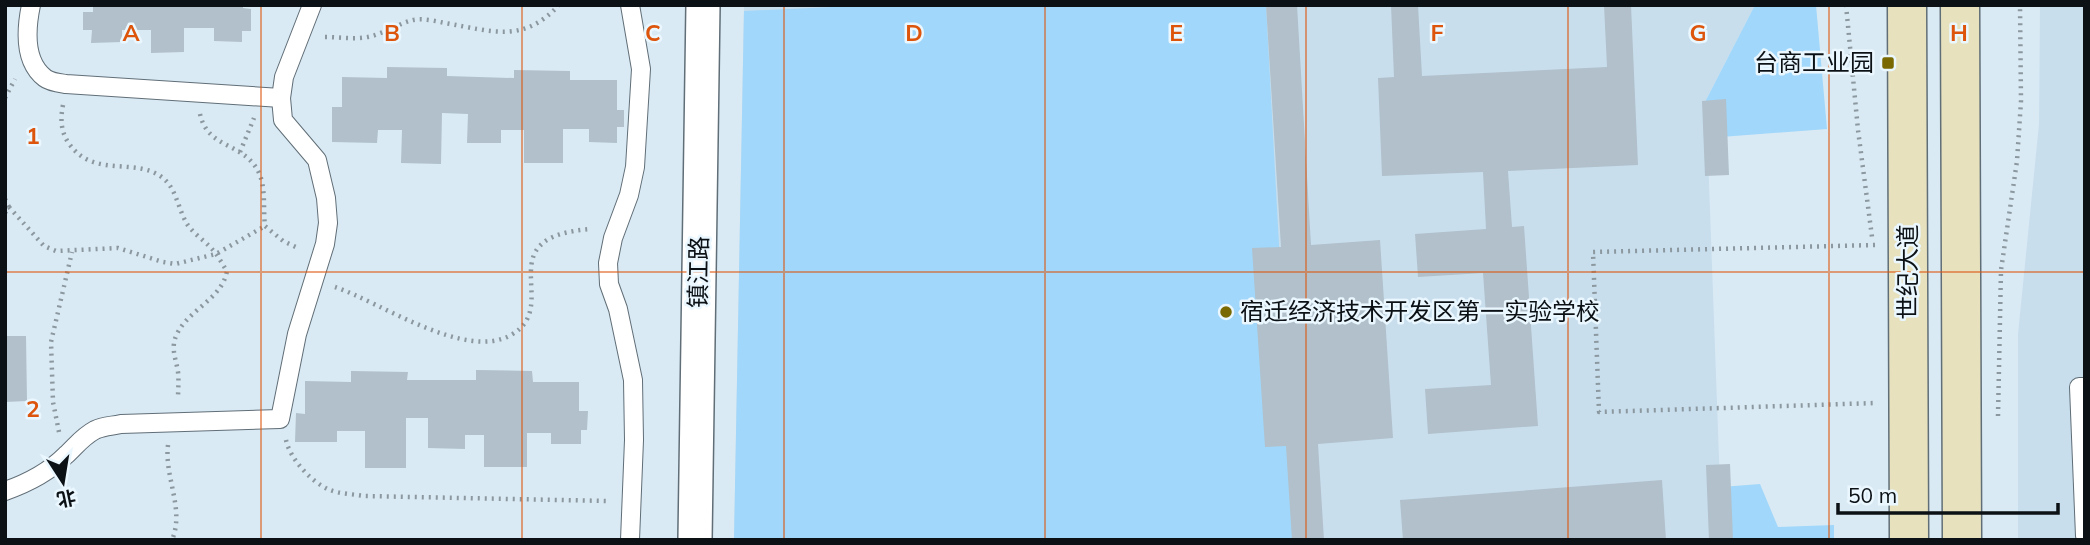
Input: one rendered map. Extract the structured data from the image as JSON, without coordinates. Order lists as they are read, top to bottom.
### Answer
{
  "streets": {
    "street": ["镇江路", "世纪大道"]
  },
  "places": {
    "transit": ["台商工业园"],
    "other": ["宿迁经济技术开发区第一实验学校"]
  },
  "scale_bar": "50 m",
  "north": "bottom",
  "grid": {
    "columns": [
      "A",
      "B",
      "C",
      "D",
      "E",
      "F",
      "G",
      "H"
    ],
    "rows": ["1", "2"]
  }
}
